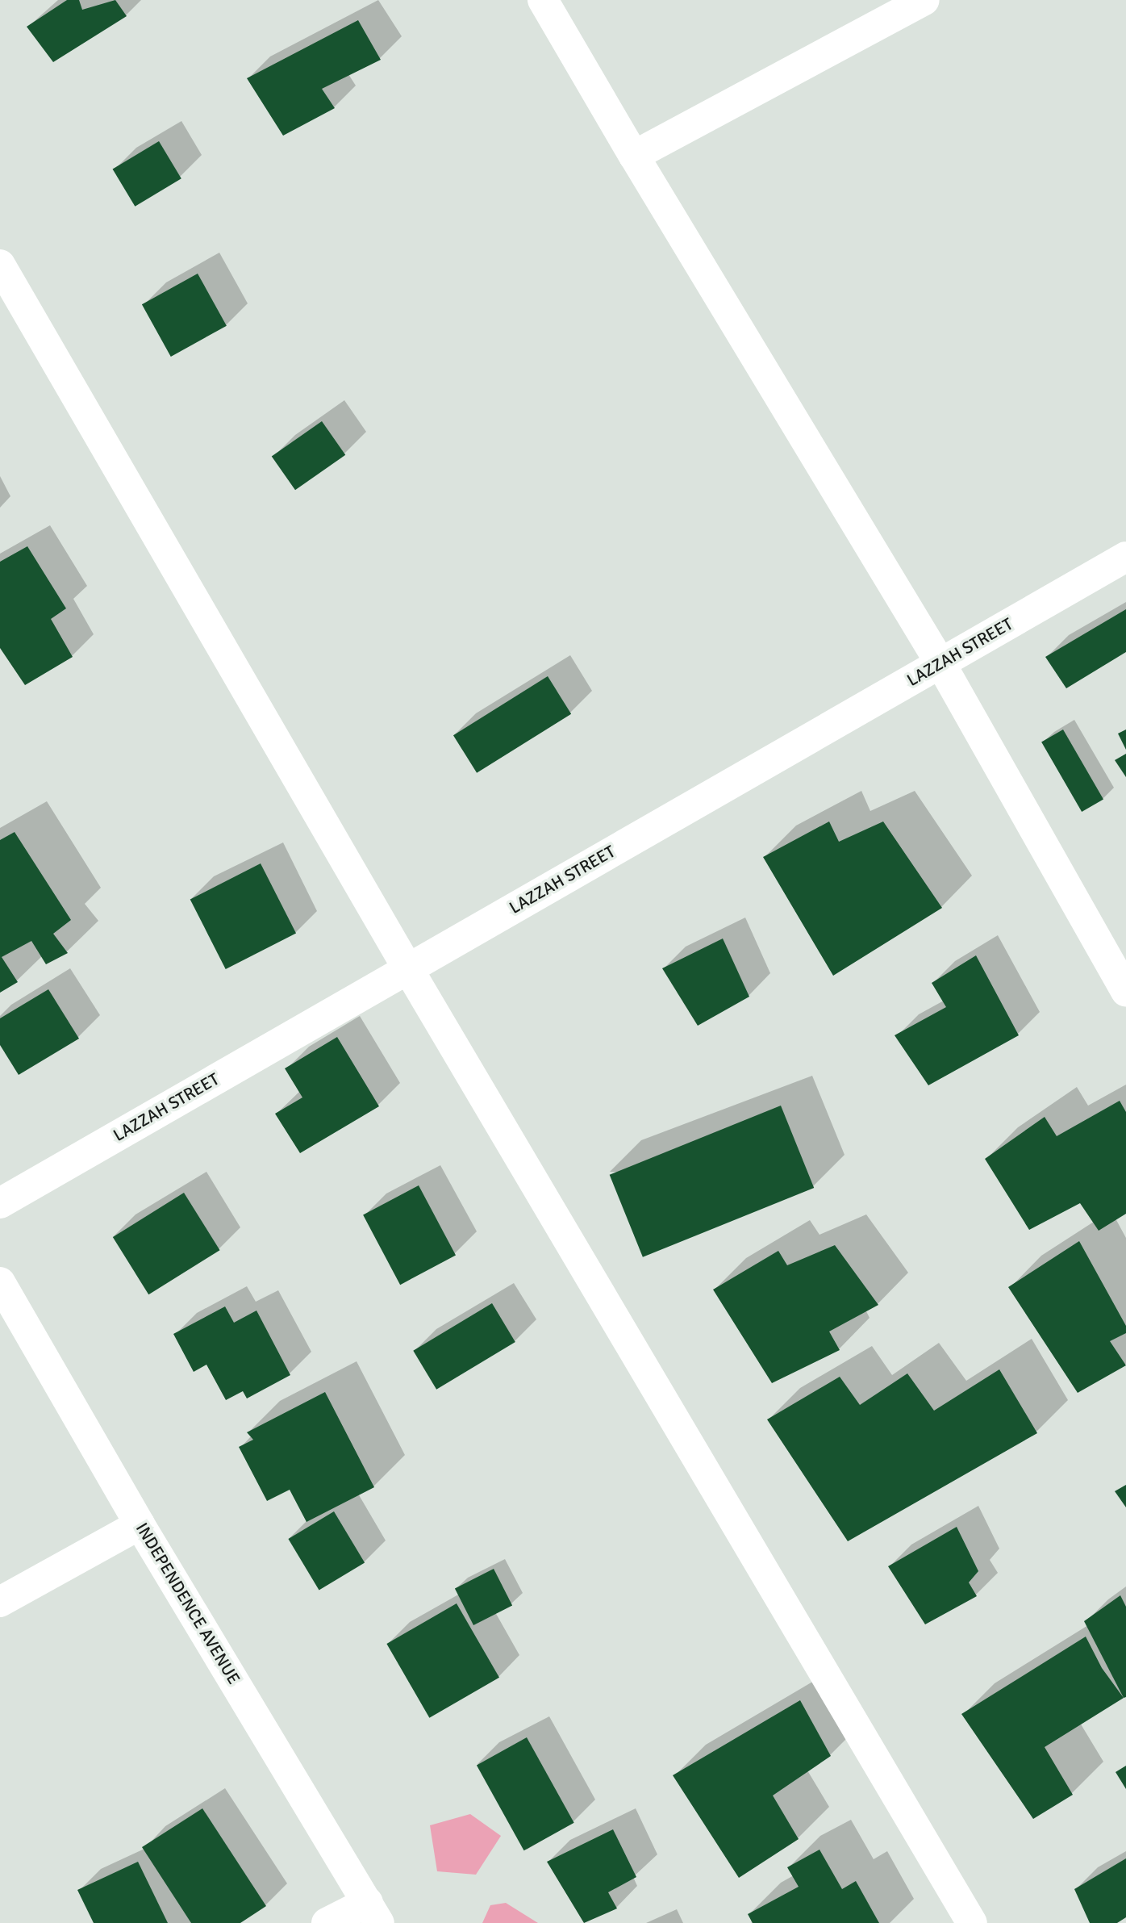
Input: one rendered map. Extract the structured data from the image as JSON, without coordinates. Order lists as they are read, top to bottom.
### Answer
{
  "streets": {
    "street": ["LAZZAH STREET", "INDEPENDENCE AVENUE"]
  }
}
